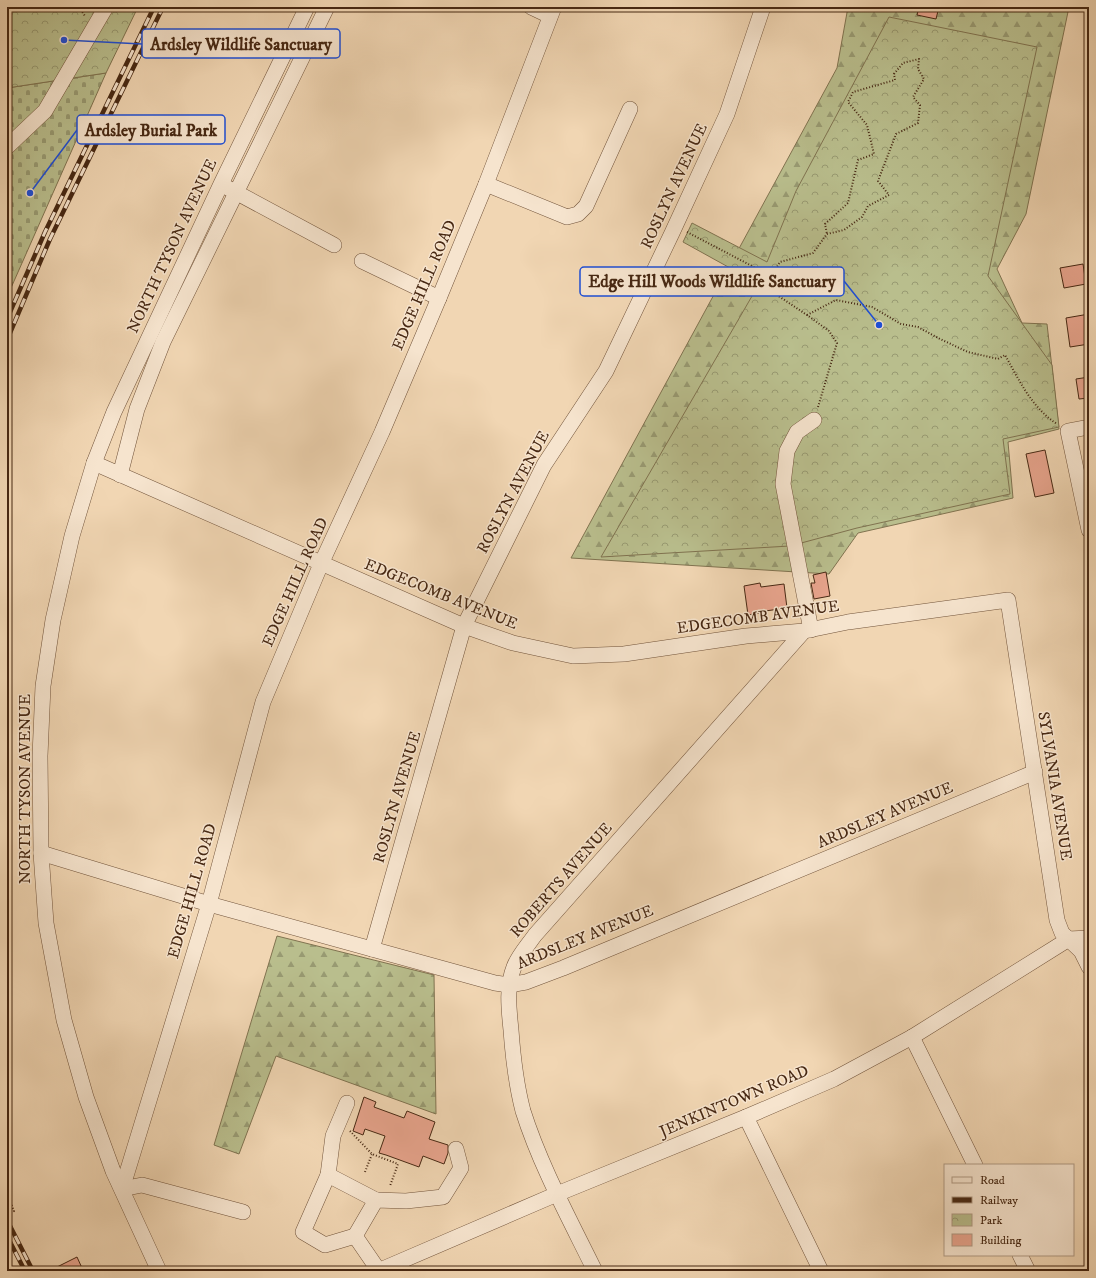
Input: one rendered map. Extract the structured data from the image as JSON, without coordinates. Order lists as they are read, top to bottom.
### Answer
{
  "streets": {
    "street": [
      "ROSLYN AVENUE",
      "NORTH TYSON AVENUE",
      "EDGE HILL ROAD",
      "EDGECOMB AVENUE",
      "SYLVANIA AVENUE",
      "ARDSLEY AVENUE",
      "ROBERTS AVENUE",
      "JENKINTOWN ROAD"
    ]
  },
  "crossings": [
    ["ROSLYN AVENUE", "EDGECOMB AVENUE"],
    ["ROSLYN AVENUE", "ARDSLEY AVENUE"],
    ["NORTH TYSON AVENUE", "EDGE HILL ROAD"],
    ["NORTH TYSON AVENUE", "EDGECOMB AVENUE"],
    ["NORTH TYSON AVENUE", "ARDSLEY AVENUE"],
    ["EDGE HILL ROAD", "EDGECOMB AVENUE"],
    ["EDGE HILL ROAD", "ARDSLEY AVENUE"],
    ["EDGECOMB AVENUE", "SYLVANIA AVENUE"],
    ["EDGECOMB AVENUE", "ROBERTS AVENUE"],
    ["SYLVANIA AVENUE", "ARDSLEY AVENUE"],
    ["SYLVANIA AVENUE", "JENKINTOWN ROAD"],
    ["ARDSLEY AVENUE", "ROBERTS AVENUE"],
    ["ROBERTS AVENUE", "JENKINTOWN ROAD"]
  ],
  "places": ["Ardsley Wildlife Sanctuary", "Ardsley Burial Park", "Edge Hill Woods Wildlife Sanctuary"],
  "legend": [
    "Road",
    "Railway",
    "Park",
    "Building"
  ]
}
